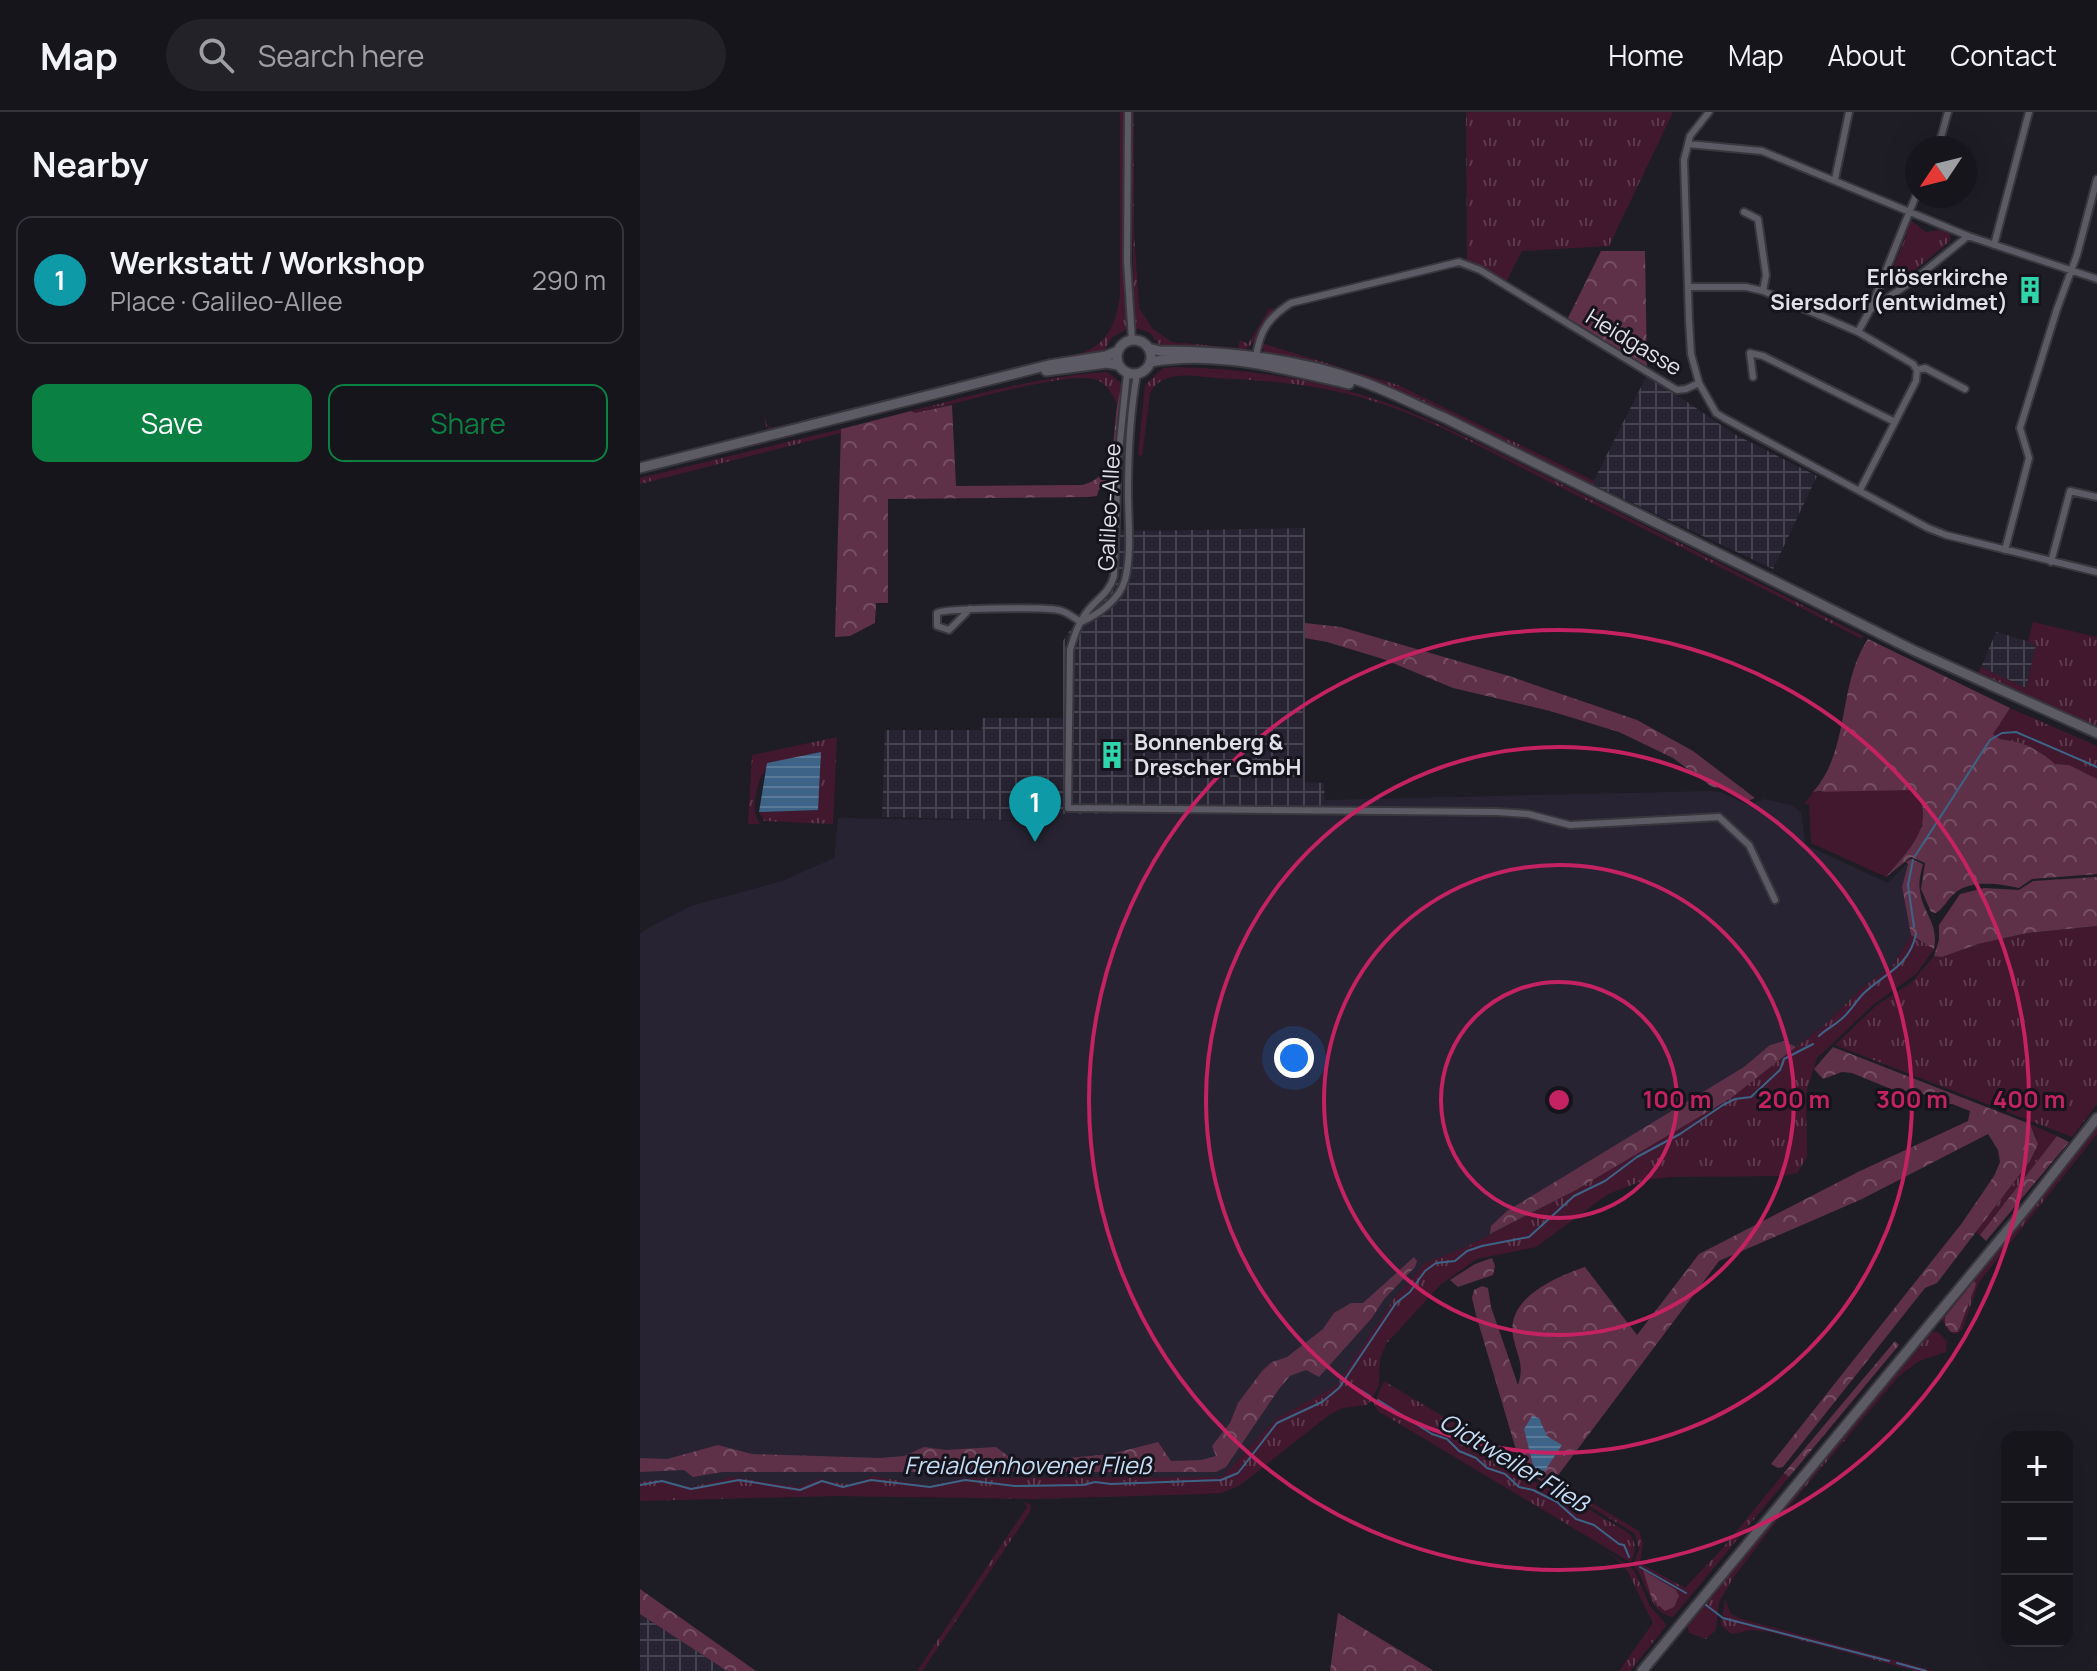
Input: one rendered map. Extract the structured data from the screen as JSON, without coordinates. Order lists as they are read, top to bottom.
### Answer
{
  "streets": {
    "street": ["Heidgasse", "Galileo-Allee"]
  },
  "water": ["Oidtweiler Fließ", "Freialdenhovener Fließ"],
  "places": {
    "building": ["Erlöserkirche Siersdorf (entwidmet)", "Bonnenberg & Drescher GmbH"]
  },
  "north": "bottom left",
  "page": {
    "header": "Map",
    "search": "Search here",
    "nav": [
      "Home",
      "Map",
      "About",
      "Contact"
    ],
    "heading": "Nearby",
    "list": [
      {
        "mark": "1",
        "name": "Werkstatt / Workshop",
        "note": "Place · Galileo-Allee",
        "value": "290 m"
      }
    ],
    "buttons": ["Save", "Share"],
    "pins": "1",
    "map_buttons": ["+", "−"]
  },
  "rings": [
    "100 m",
    "200 m",
    "300 m",
    "400 m"
  ]
}
